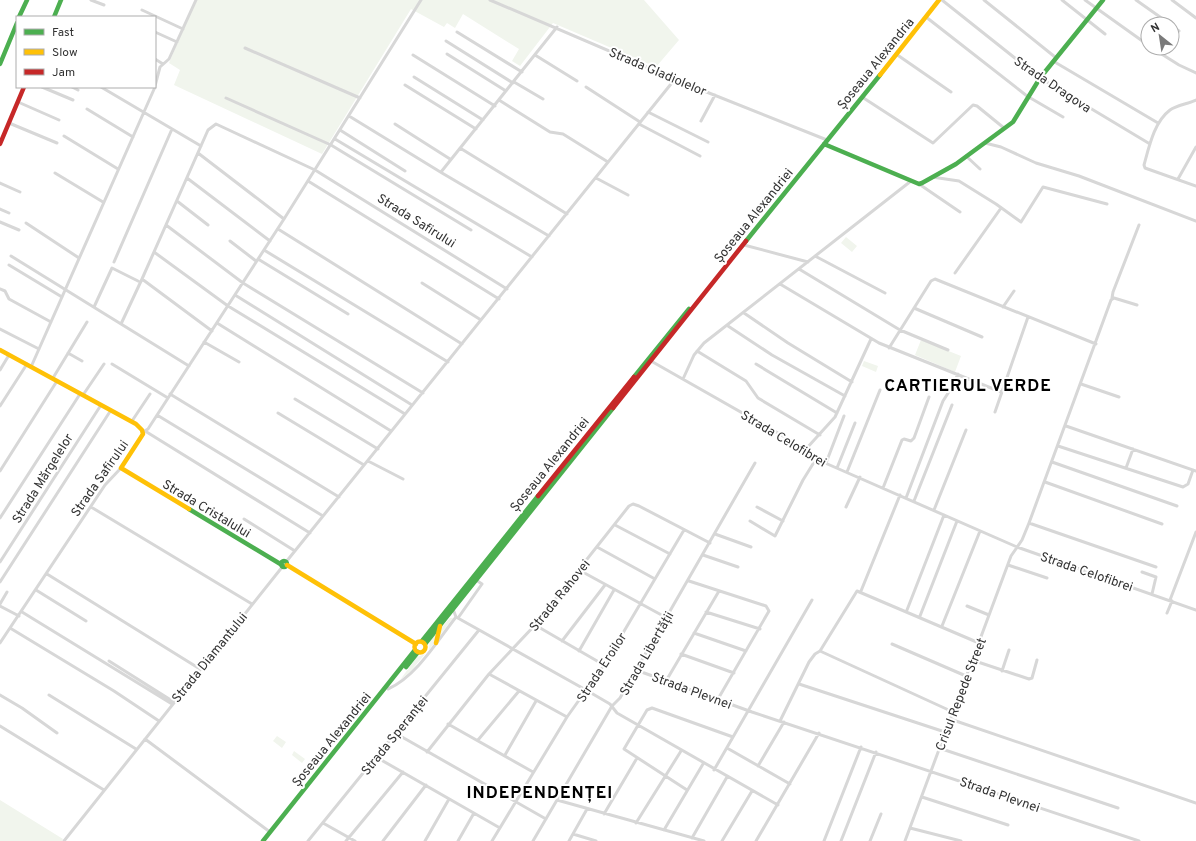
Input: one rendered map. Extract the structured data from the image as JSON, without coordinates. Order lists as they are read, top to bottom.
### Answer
{
  "streets": {
    "main road": [
      "Șoseaua Alexandria",
      "Șoseaua Alexandriei",
      "Strada Safirului",
      "Strada Cristalului"
    ],
    "street": [
      "Strada Gladiolelor",
      "Strada Dragova",
      "Strada Celofibrei",
      "Strada Mărgelelor",
      "Strada Rahovei",
      "Strada Libertății",
      "Strada Diamantului",
      "Strada Eroilor",
      "Strada Plevnei",
      "Crisul Repede Street",
      "Strada Speranței"
    ]
  },
  "crossings": [
    ["Șoseaua Alexandria", "Strada Gladiolelor"],
    ["Șoseaua Alexandria", "Strada Dragova"],
    ["Șoseaua Alexandria", "Șoseaua Alexandriei"],
    ["Strada Gladiolelor", "Șoseaua Alexandriei"],
    ["Strada Gladiolelor", "Strada Diamantului"],
    ["Șoseaua Alexandriei", "Strada Celofibrei"],
    ["Strada Safirului", "Strada Cristalului"],
    ["Strada Safirului", "Strada Diamantului"],
    ["Strada Celofibrei", "Crisul Repede Street"],
    ["Strada Cristalului", "Strada Diamantului"],
    ["Strada Rahovei", "Strada Libertății"],
    ["Strada Rahovei", "Strada Eroilor"],
    ["Strada Libertății", "Strada Plevnei"],
    ["Strada Plevnei", "Crisul Repede Street"]
  ],
  "districts": ["CARTIERUL VERDE", "INDEPENDENȚEI"],
  "legend": ["Fast", "Slow", "Jam"],
  "north": "top left"
}
